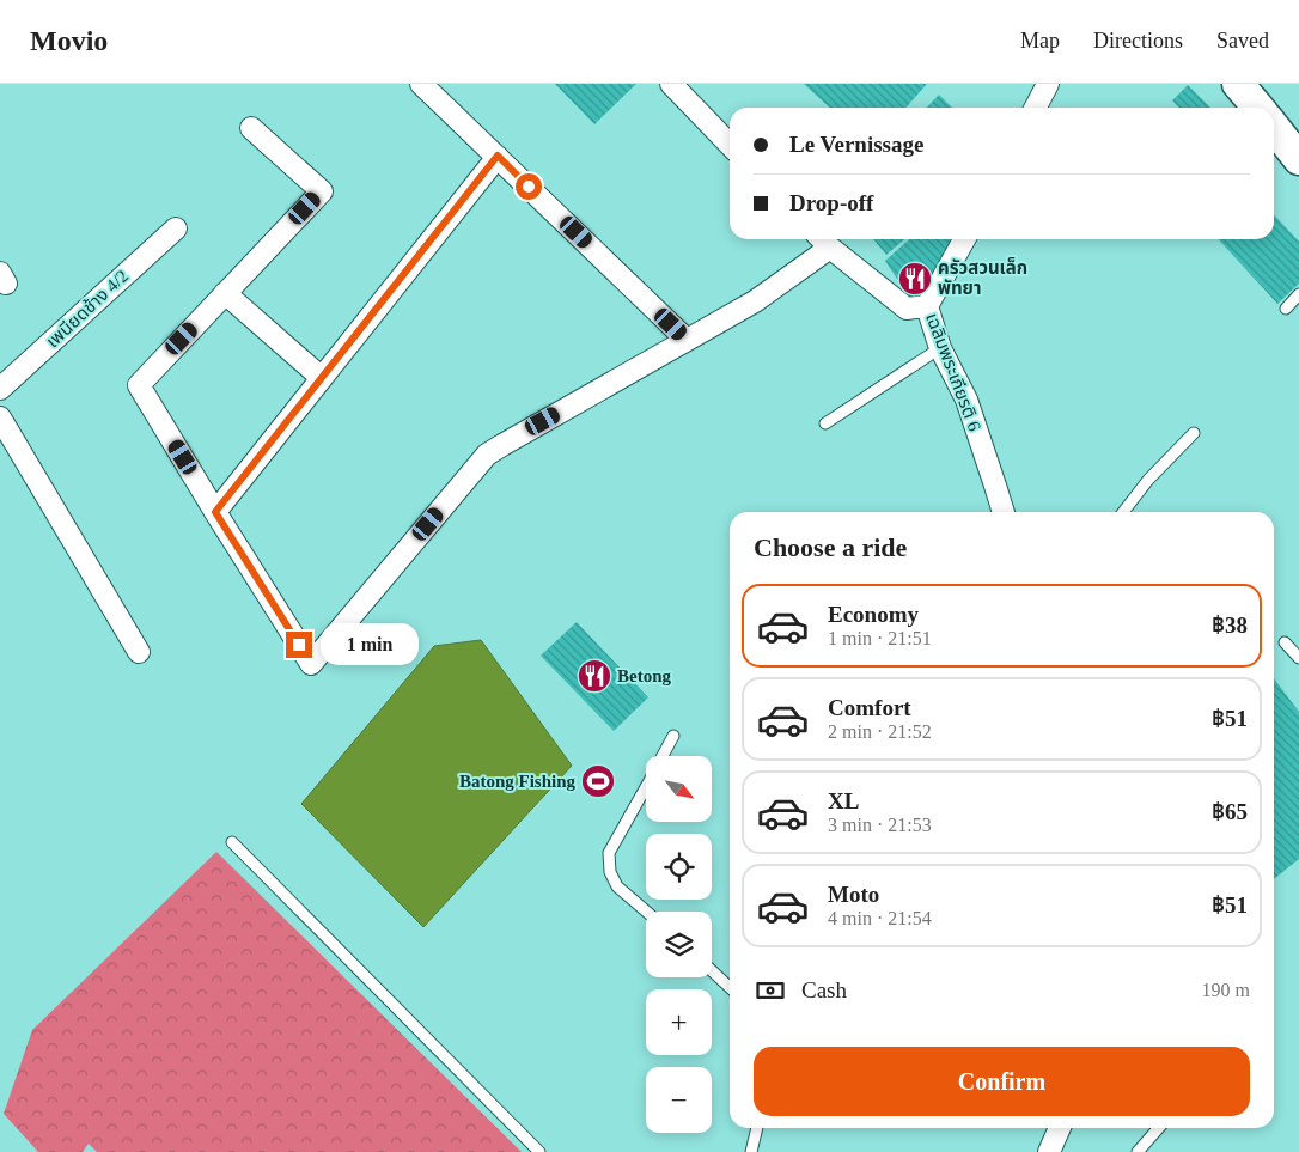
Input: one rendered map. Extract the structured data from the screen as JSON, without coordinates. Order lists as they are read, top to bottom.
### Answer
{
  "streets": {
    "street": ["เพนียดช้าง 4/2", "เฉลิมพระเกียรติ 6"]
  },
  "places": {
    "restaurant": ["ครัวสวนเล็ก พัทยา", "Betong"],
    "sports": ["Batong Fishing"]
  },
  "north": "bottom right",
  "page": {
    "header": "Movio",
    "nav": ["Map", "Directions", "Saved"],
    "banner": ["Le Vernissage", "Drop-off"],
    "heading": "Choose a ride",
    "list": [
      {
        "name": "Economy",
        "note": "1 min · 21:51",
        "value": "฿38"
      },
      {
        "name": "Comfort",
        "note": "2 min · 21:52",
        "value": "฿51"
      },
      {
        "name": "XL",
        "note": "3 min · 21:53",
        "value": "฿65"
      },
      {
        "name": "Moto",
        "note": "4 min · 21:54",
        "value": "฿51"
      }
    ],
    "bubble": "1 min",
    "map_buttons": ["+", "−"],
    "pay": ["Cash", "190 m"],
    "buttons": "Confirm"
  }
}
